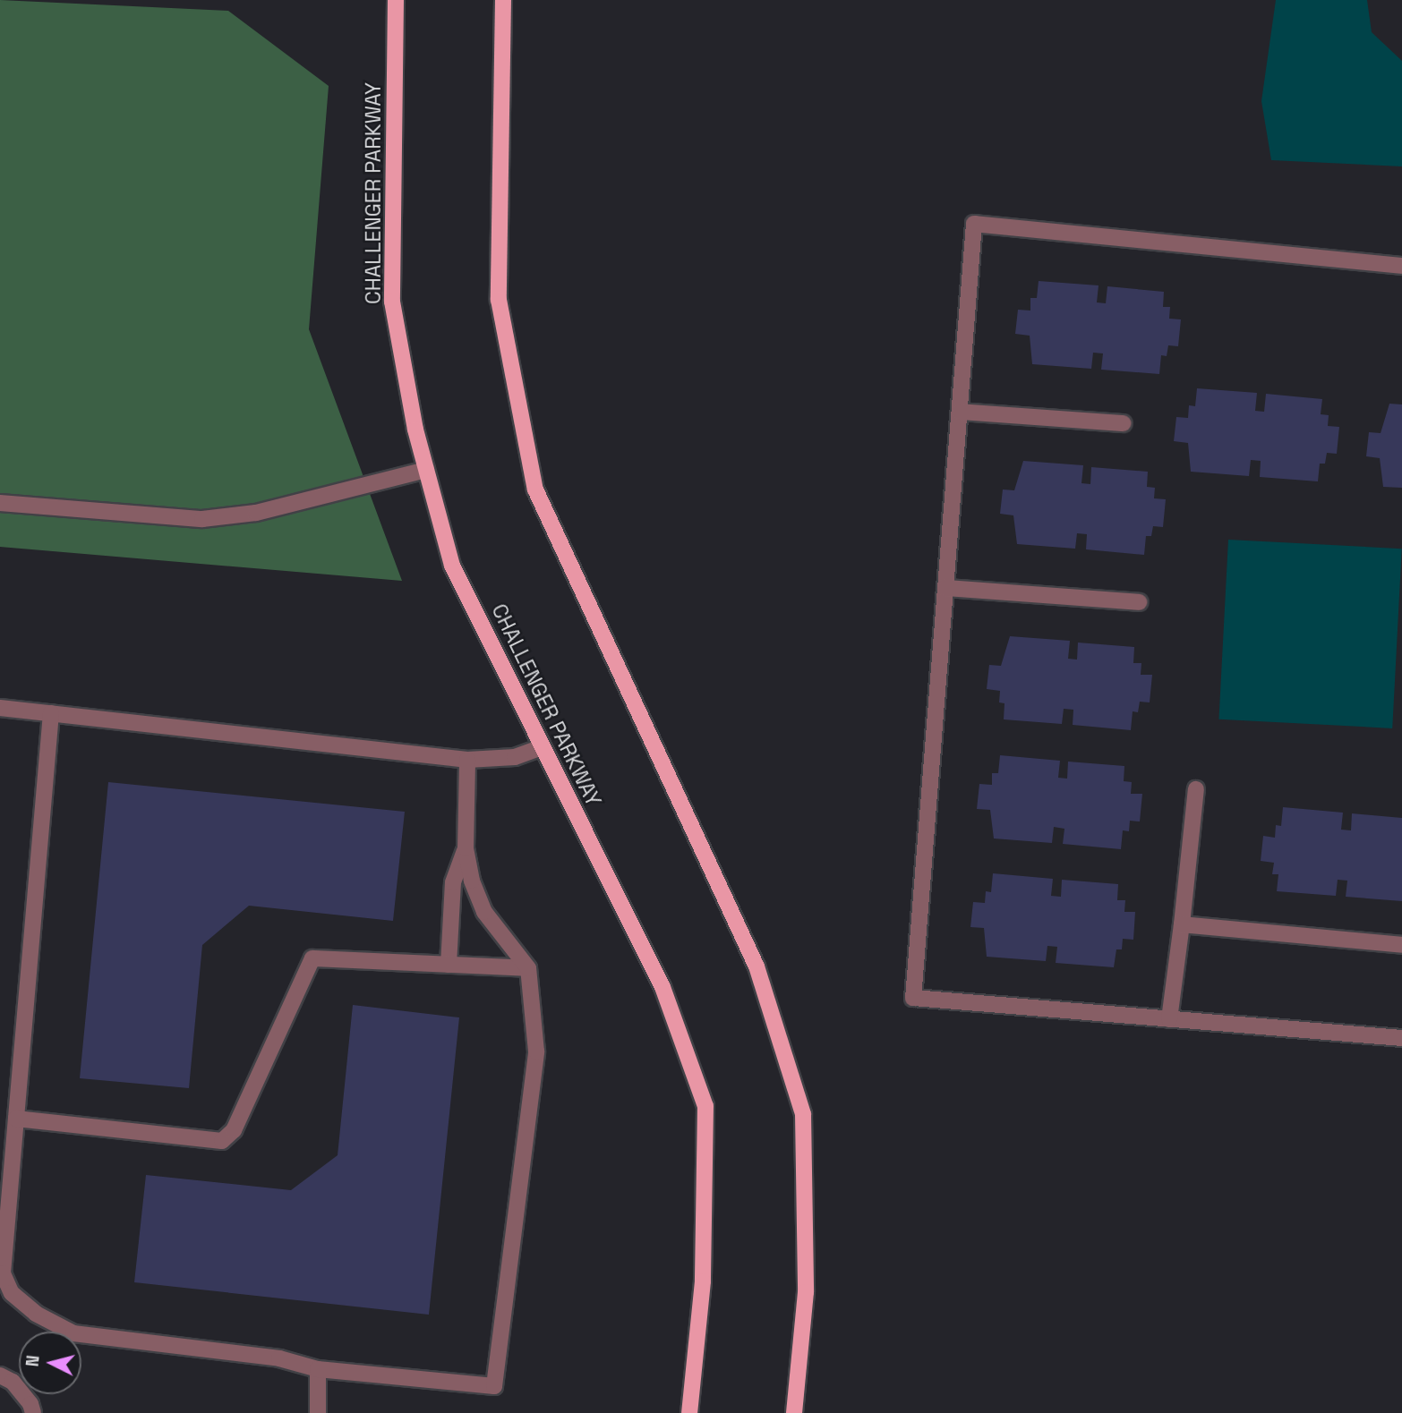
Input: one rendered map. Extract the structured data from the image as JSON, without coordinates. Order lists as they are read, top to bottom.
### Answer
{
  "streets": {
    "main road": ["CHALLENGER PARKWAY"]
  },
  "north": "left"
}
